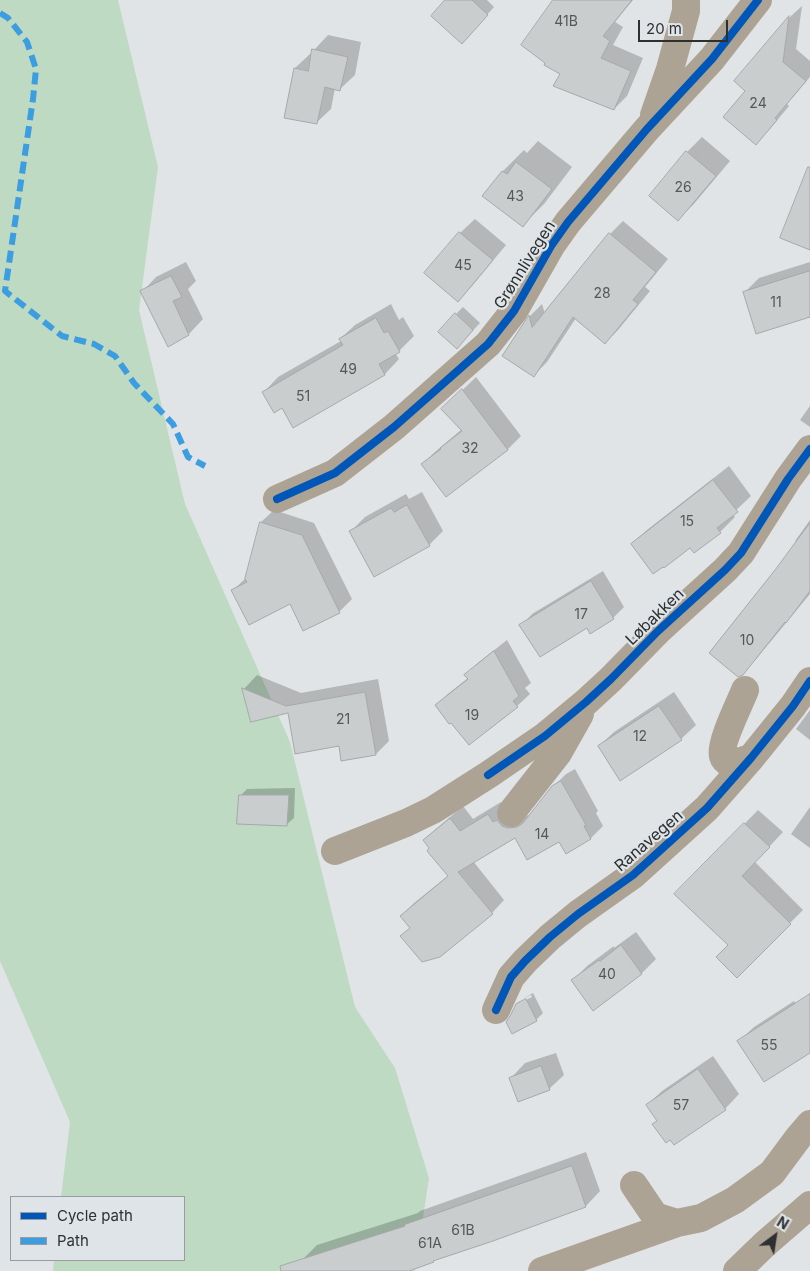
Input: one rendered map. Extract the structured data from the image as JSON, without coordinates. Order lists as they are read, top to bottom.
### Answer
{
  "streets": {
    "street": ["Grønnlivegen", "Løbakken", "Ranavegen"]
  },
  "house_numbers": [
    "41B",
    "24",
    "26",
    "43",
    "45",
    "28",
    "11",
    "49",
    "51",
    "32",
    "15",
    "17",
    "10",
    "19",
    "21",
    "12",
    "14",
    "40",
    "55",
    "57",
    "61B",
    "61A"
  ],
  "legend": ["Cycle path", "Path"],
  "scale_bar": "20 m",
  "north": "top right"
}
